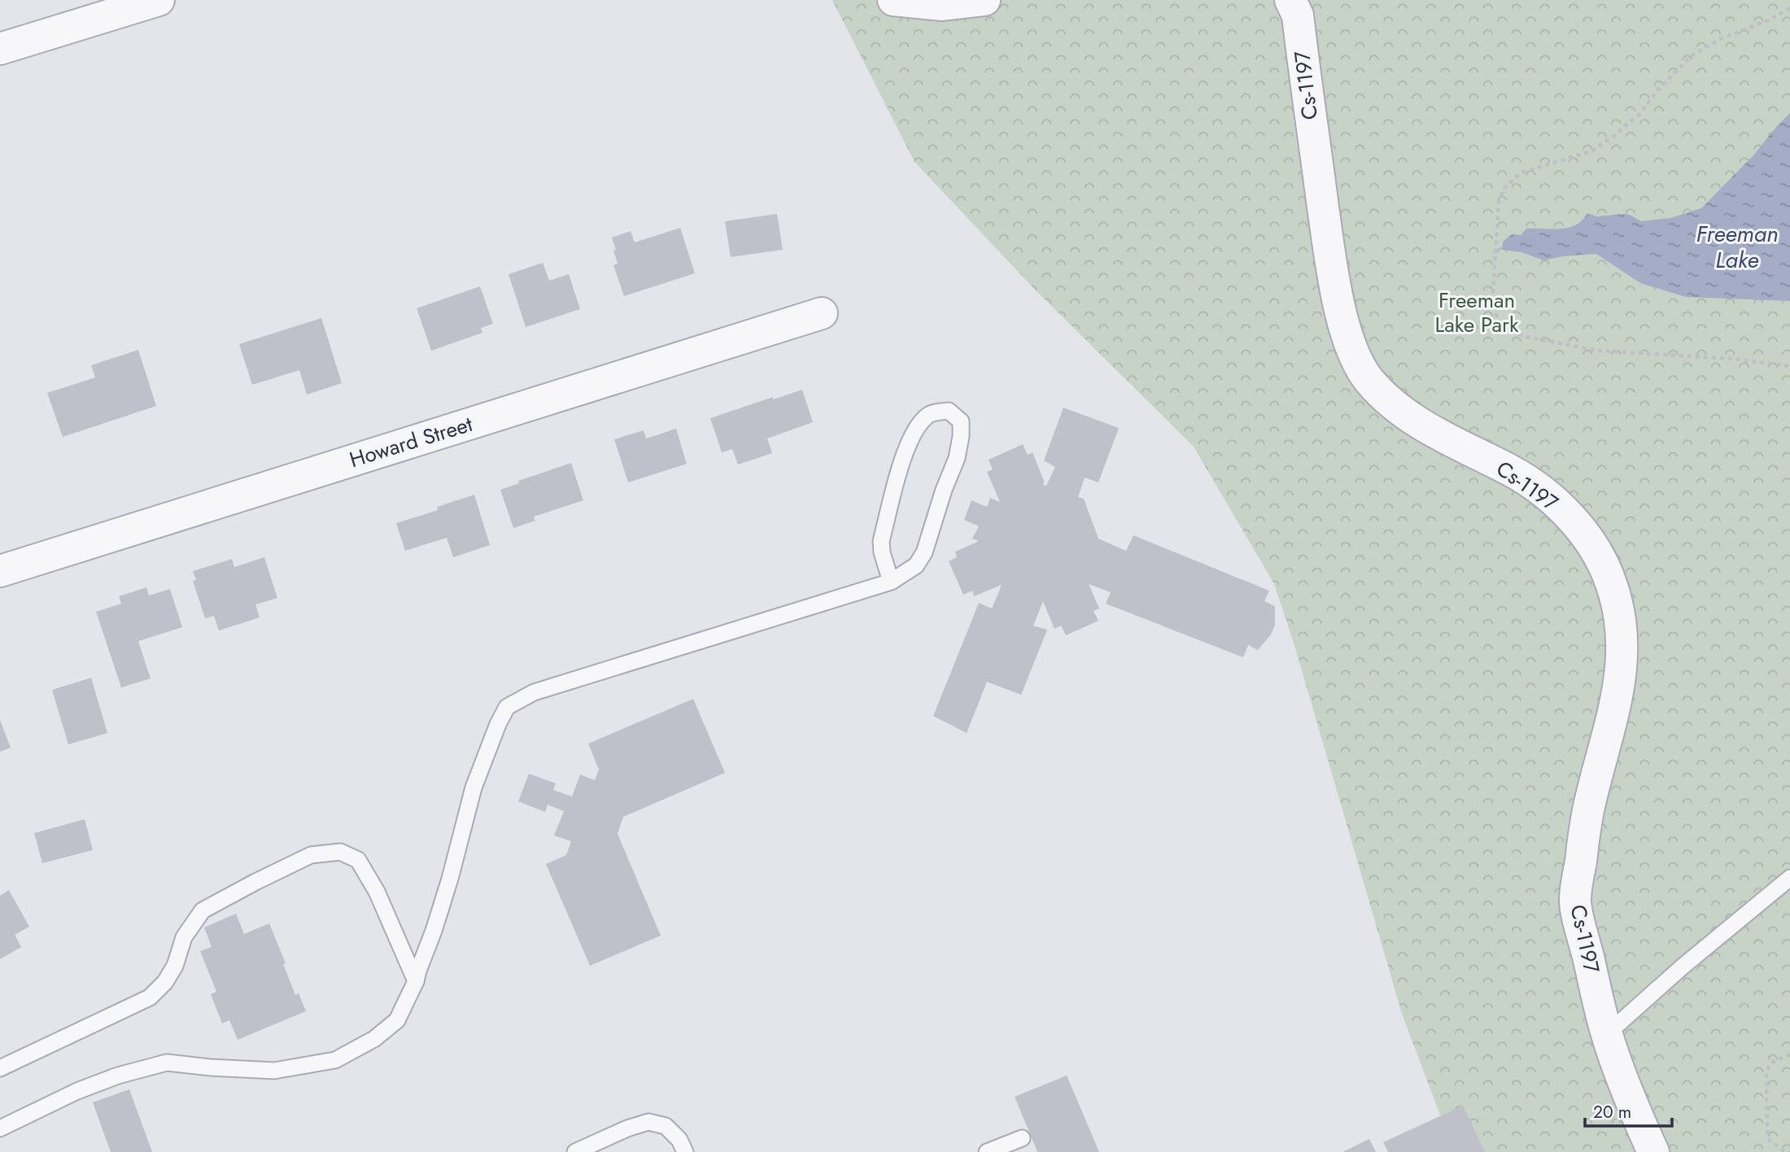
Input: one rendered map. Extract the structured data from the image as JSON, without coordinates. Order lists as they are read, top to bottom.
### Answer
{
  "streets": {
    "street": ["Cs-1197", "Howard Street"]
  },
  "water": ["Freeman Lake"],
  "parks": ["Freeman Lake Park"],
  "scale_bar": "20 m"
}
